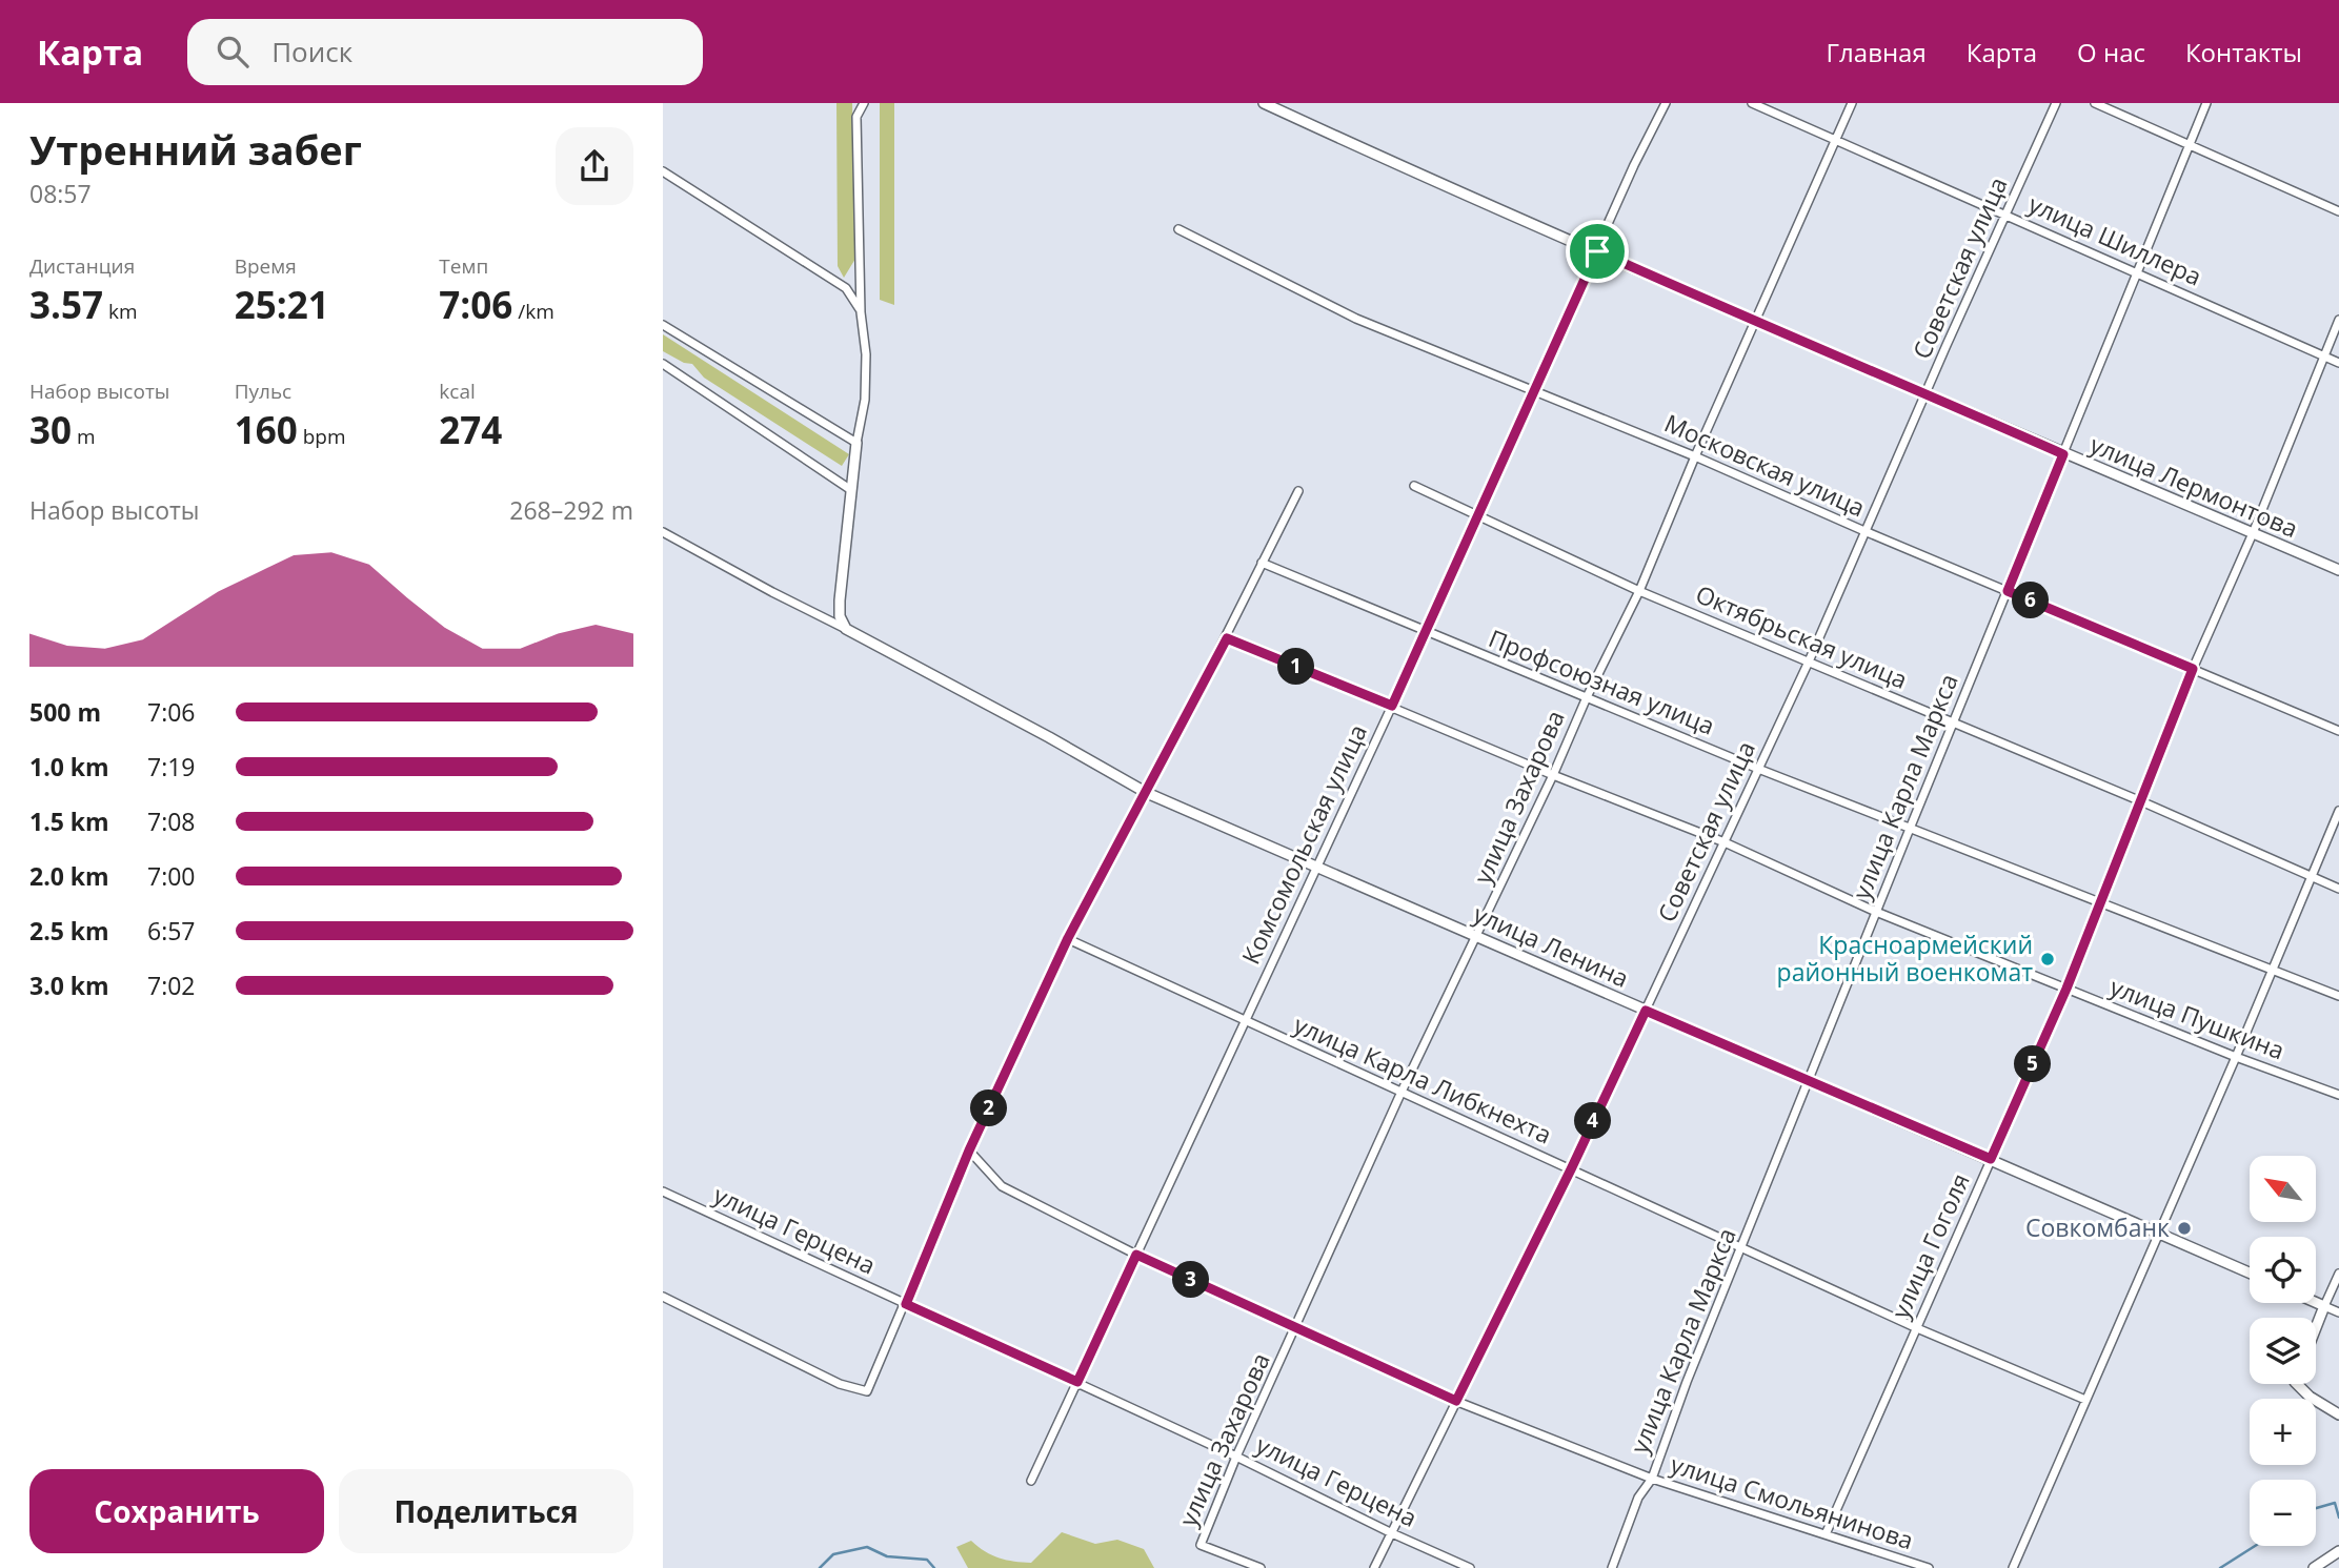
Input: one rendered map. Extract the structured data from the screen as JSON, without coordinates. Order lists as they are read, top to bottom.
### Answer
{
  "streets": {
    "street": [
      "улица Шиллера",
      "Советская улица",
      "Московская улица",
      "улица Лермонтова",
      "Октябрьская улица",
      "Профсоюзная улица",
      "улица Карла Маркса",
      "улица Захарова",
      "Комсомольская улица",
      "улица Ленина",
      "улица Пушкина",
      "улица Карла Либкнехта",
      "улица Герцена",
      "улица Гоголя",
      "улица Смольянинова"
    ]
  },
  "crossings": [
    ["улица Шиллера", "Советская улица"],
    ["улица Шиллера", "улица Карла Маркса"],
    ["улица Шиллера", "улица Захарова"],
    ["улица Шиллера", "улица Гоголя"],
    ["Советская улица", "Московская улица"],
    ["Советская улица", "улица Лермонтова"],
    ["Советская улица", "Октябрьская улица"],
    ["Советская улица", "Профсоюзная улица"],
    ["Советская улица", "улица Ленина"],
    ["Советская улица", "улица Пушкина"],
    ["Советская улица", "улица Карла Либкнехта"],
    ["Советская улица", "улица Герцена"],
    ["Советская улица", "улица Смольянинова"],
    ["Московская улица", "улица Карла Маркса"],
    ["Московская улица", "улица Захарова"],
    ["Московская улица", "Комсомольская улица"],
    ["Московская улица", "улица Гоголя"],
    ["улица Лермонтова", "улица Карла Маркса"],
    ["улица Лермонтова", "улица Захарова"],
    ["улица Лермонтова", "Комсомольская улица"],
    ["улица Лермонтова", "улица Гоголя"],
    ["Октябрьская улица", "улица Карла Маркса"],
    ["Октябрьская улица", "улица Захарова"],
    ["Октябрьская улица", "Комсомольская улица"],
    ["Октябрьская улица", "улица Гоголя"],
    ["Профсоюзная улица", "улица Карла Маркса"],
    ["Профсоюзная улица", "улица Захарова"],
    ["Профсоюзная улица", "Комсомольская улица"],
    ["Профсоюзная улица", "улица Гоголя"],
    ["улица Карла Маркса", "улица Ленина"],
    ["улица Карла Маркса", "улица Пушкина"],
    ["улица Карла Маркса", "улица Карла Либкнехта"],
    ["улица Карла Маркса", "улица Смольянинова"],
    ["улица Захарова", "улица Ленина"],
    ["улица Захарова", "улица Пушкина"],
    ["улица Захарова", "улица Карла Либкнехта"],
    ["улица Захарова", "улица Герцена"],
    ["улица Захарова", "улица Смольянинова"],
    ["Комсомольская улица", "улица Ленина"],
    ["Комсомольская улица", "улица Пушкина"],
    ["Комсомольская улица", "улица Карла Либкнехта"],
    ["Комсомольская улица", "улица Герцена"],
    ["Комсомольская улица", "улица Смольянинова"],
    ["улица Ленина", "улица Гоголя"],
    ["улица Пушкина", "улица Гоголя"],
    ["улица Карла Либкнехта", "улица Гоголя"],
    ["улица Гоголя", "улица Смольянинова"]
  ],
  "places": ["Красноармейский районный военкомат", "Совкомбанк"],
  "north": "top left",
  "page": {
    "header": "Карта",
    "search": "Поиск",
    "nav": [
      "Главная",
      "Карта",
      "О нас",
      "Контакты"
    ],
    "heading": ["Утренний забег", "08:57"],
    "stats": [
      ["Дистанция", "3.57 km"],
      ["Время", "25:21"],
      ["Темп", "7:06 /km"],
      ["Набор высоты", "30 m"],
      ["Пульс", "160 bpm"],
      ["kcal", "274"]
    ],
    "chart": ["Набор высоты", "268–292 m"],
    "pins": [
      "6",
      "1",
      "5",
      "2",
      "4",
      "3"
    ],
    "list": [
      {
        "name": "500 m",
        "note": "7:06"
      },
      {
        "name": "1.0 km",
        "note": "7:19"
      },
      {
        "name": "1.5 km",
        "note": "7:08"
      },
      {
        "name": "2.0 km",
        "note": "7:00"
      },
      {
        "name": "2.5 km",
        "note": "6:57"
      },
      {
        "name": "3.0 km",
        "note": "7:02"
      }
    ],
    "map_buttons": ["+", "−"],
    "buttons": ["Сохранить", "Поделиться"]
  }
}
